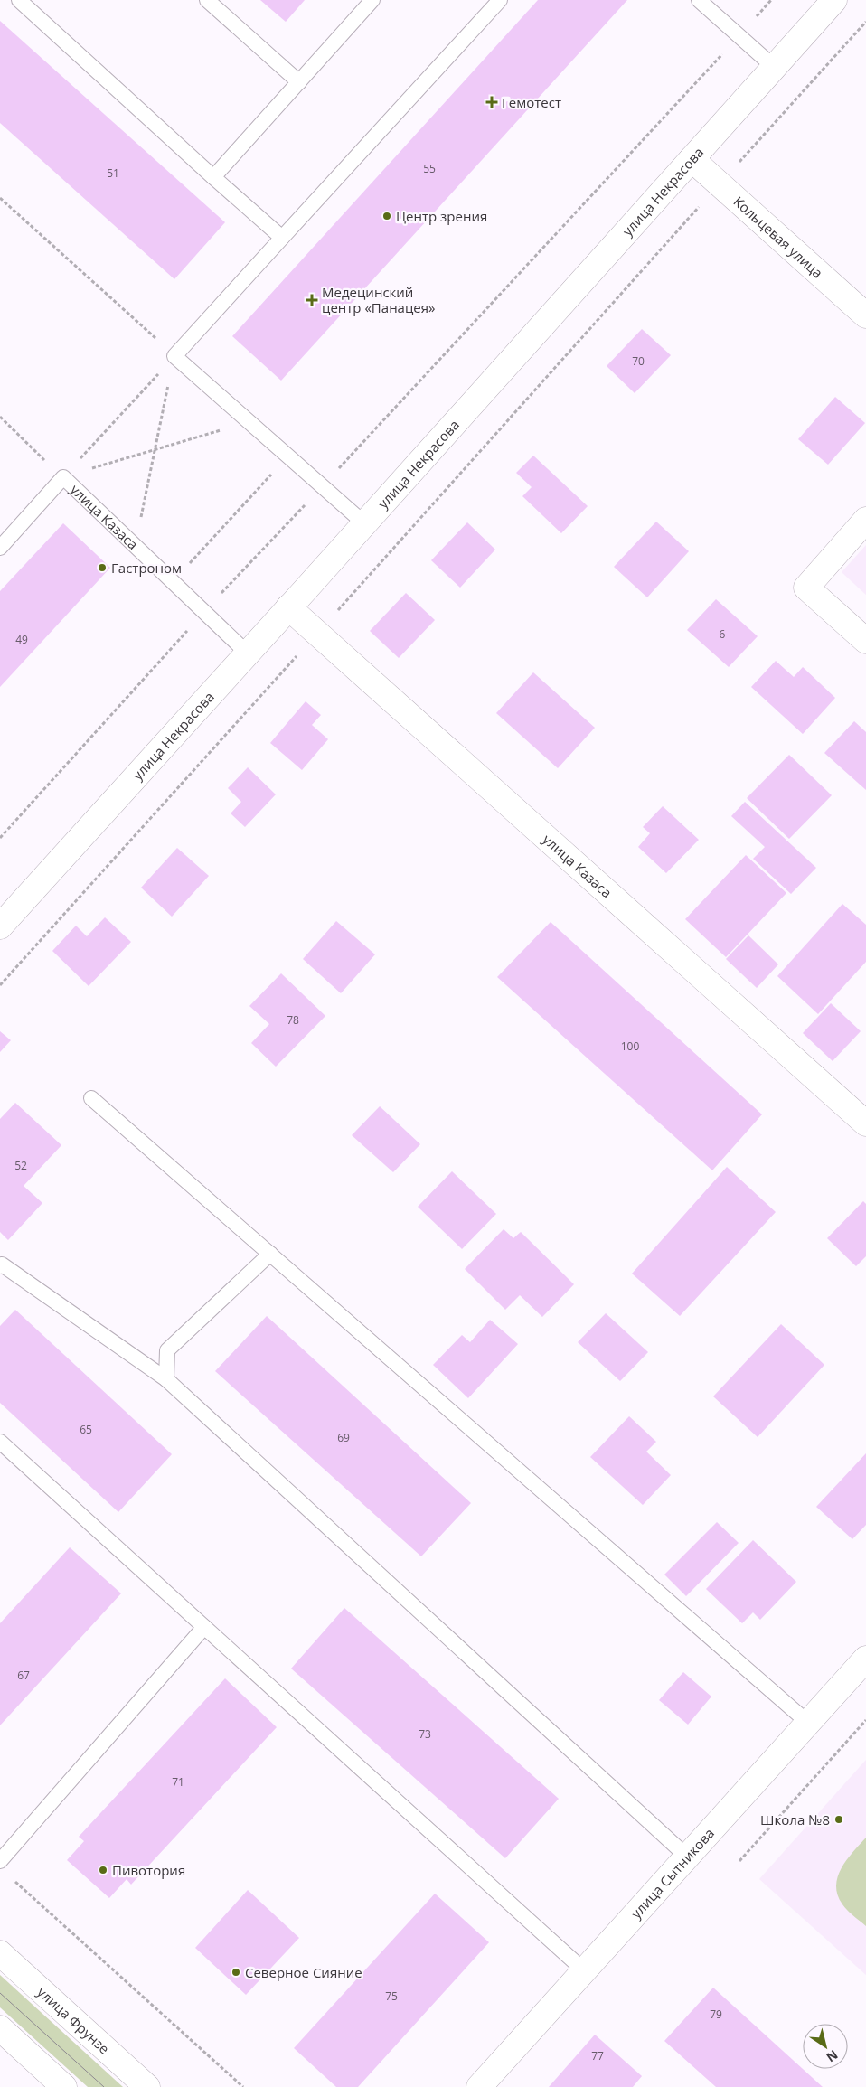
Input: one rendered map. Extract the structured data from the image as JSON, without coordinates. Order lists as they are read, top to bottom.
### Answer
{
  "streets": {
    "street": [
      "улица Некрасова",
      "Кольцевая улица",
      "улица Казаса",
      "улица Сытникова",
      "улица Фрунзе"
    ]
  },
  "crossings": [
    ["улица Некрасова", "Кольцевая улица"],
    ["улица Некрасова", "улица Казаса"]
  ],
  "places": {
    "health": ["Гемотест", "Медецинский центр «Панацея»"],
    "other": [
      "Центр зрения",
      "Гастроном",
      "Школа №8",
      "Пивотория",
      "Северное Сияние"
    ]
  },
  "house_numbers": [
    "55",
    "51",
    "70",
    "6",
    "49",
    "78",
    "100",
    "52",
    "65",
    "69",
    "67",
    "73",
    "71",
    "75",
    "79",
    "77"
  ],
  "north": "bottom right"
}
